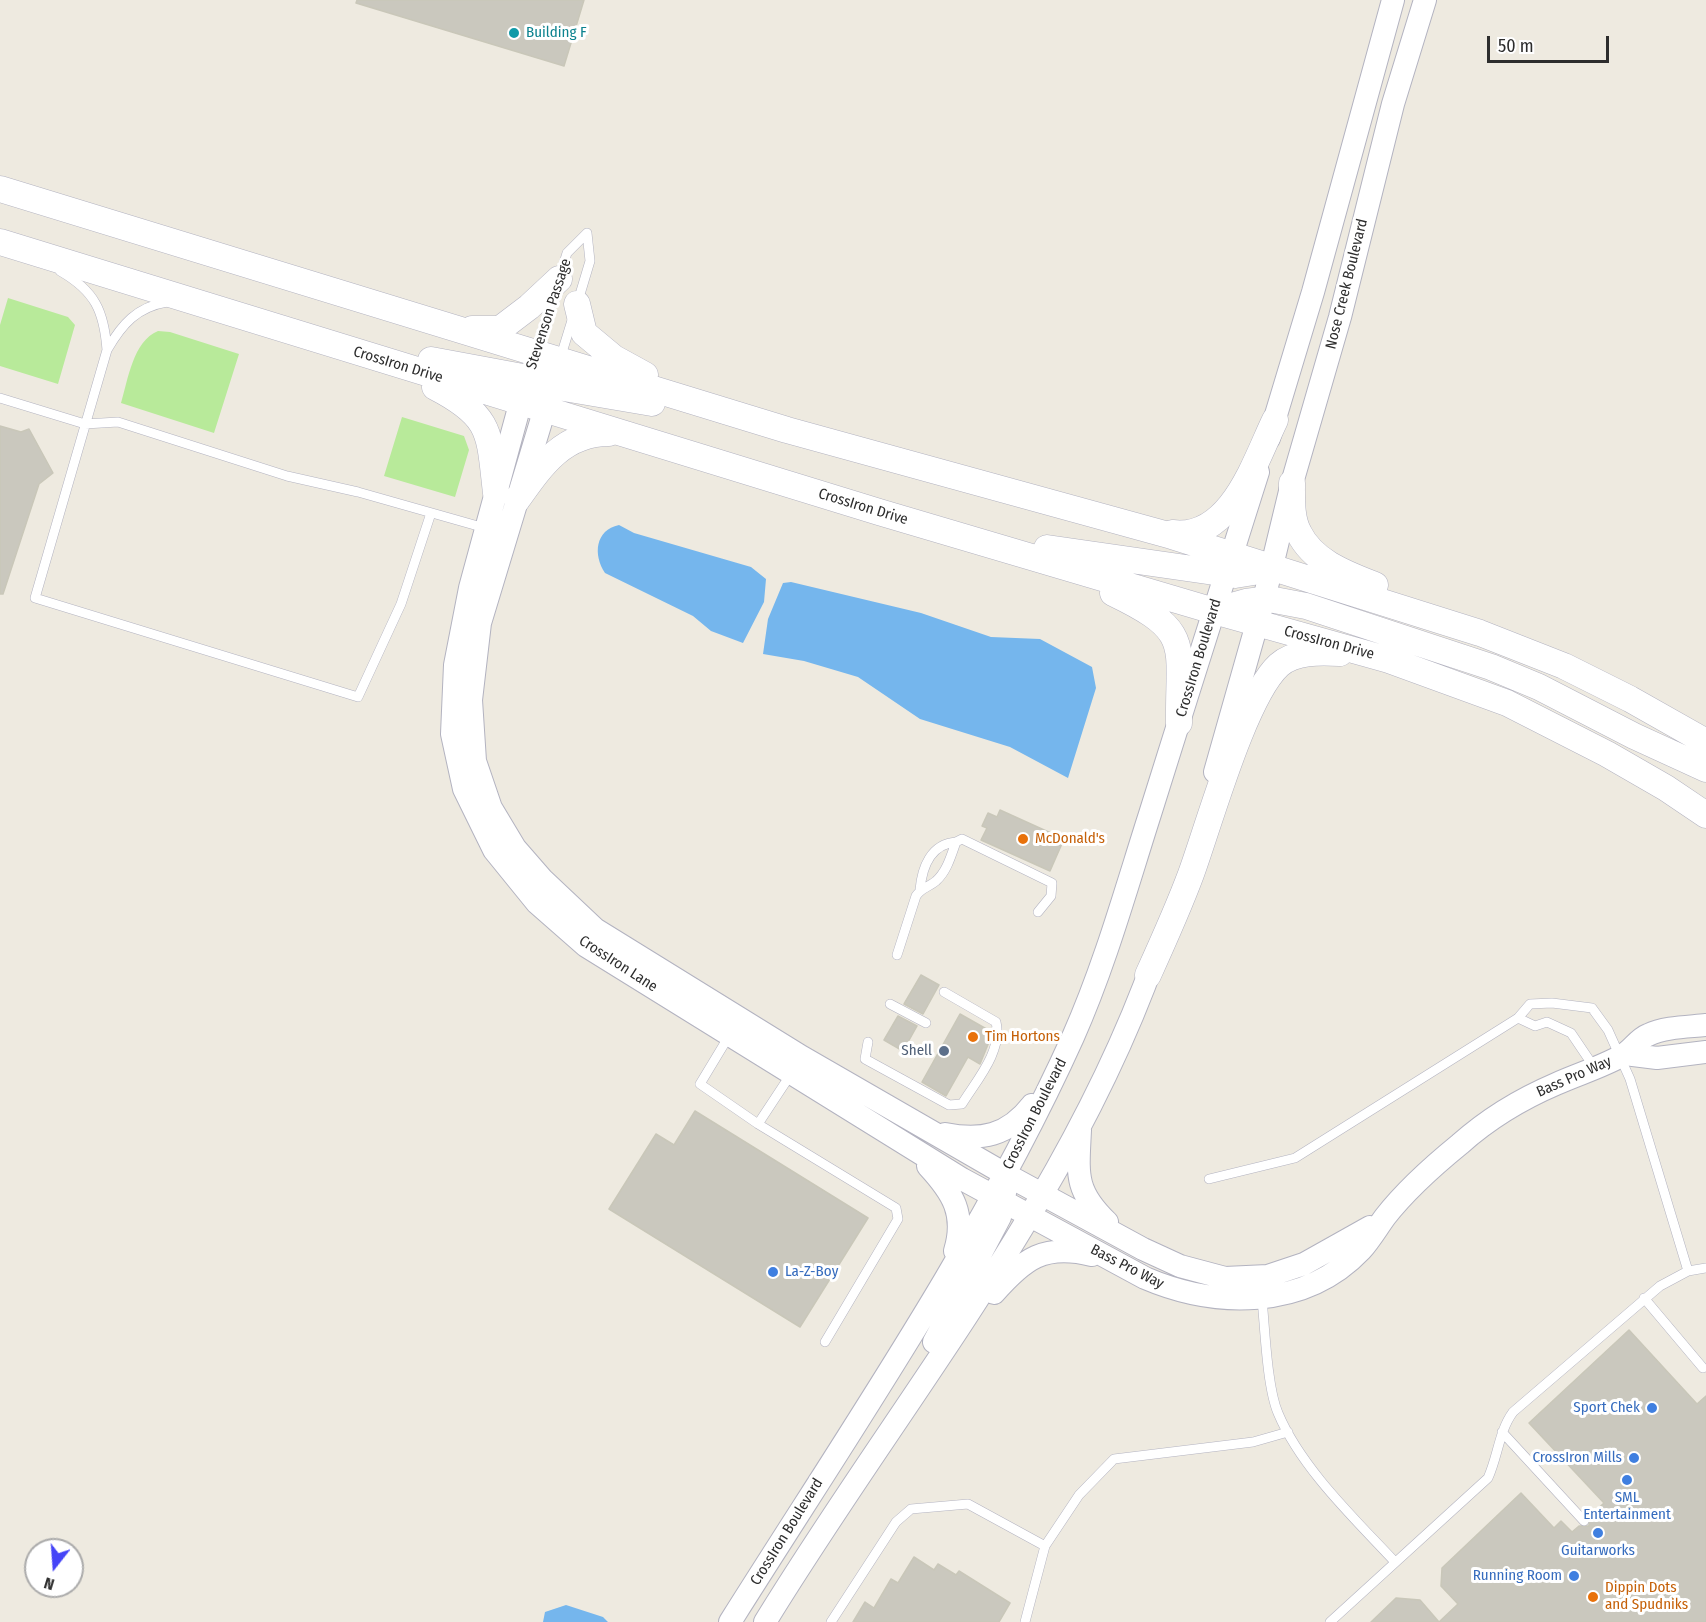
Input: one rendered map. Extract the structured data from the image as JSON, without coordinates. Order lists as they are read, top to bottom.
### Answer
{
  "streets": {
    "main road": ["CrossIron Drive"],
    "street": [
      "Nose Creek Boulevard",
      "Stevenson Passage",
      "CrossIron Boulevard",
      "CrossIron Lane",
      "Bass Pro Way"
    ]
  },
  "crossings": [
    ["Nose Creek Boulevard", "CrossIron Boulevard"],
    ["Stevenson Passage", "CrossIron Drive"],
    ["Stevenson Passage", "CrossIron Lane"],
    ["CrossIron Drive", "CrossIron Boulevard"],
    ["CrossIron Boulevard", "CrossIron Lane"],
    ["CrossIron Boulevard", "Bass Pro Way"],
    ["CrossIron Lane", "Bass Pro Way"]
  ],
  "places": [
    "Building F",
    "McDonald's",
    "Tim Hortons",
    "Shell",
    "La-Z-Boy",
    "Sport Chek",
    "CrossIron Mills",
    "SML Entertainment",
    "Guitarworks",
    "Running Room",
    "Dippin Dots and Spudniks"
  ],
  "scale_bar": "50 m",
  "north": "bottom"
}
